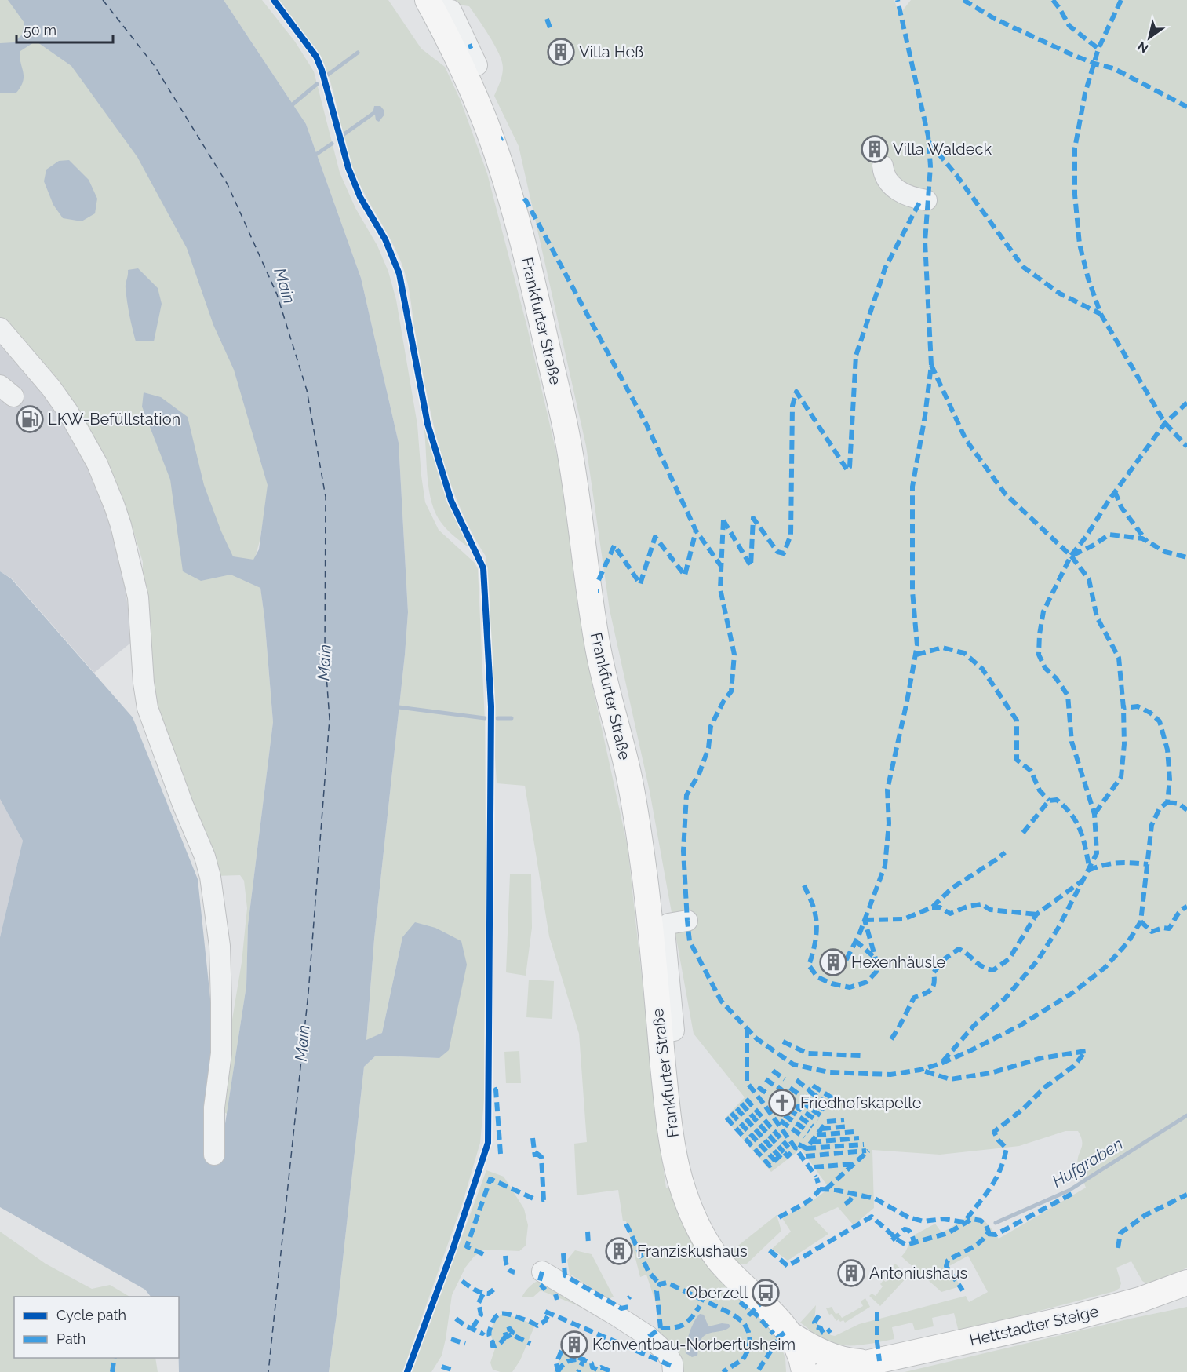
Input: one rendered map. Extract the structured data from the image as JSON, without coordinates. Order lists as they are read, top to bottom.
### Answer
{
  "streets": {
    "main road": ["Frankfurter Straße", "Hettstadter Steige"]
  },
  "crossings": [
    ["Frankfurter Straße", "Hettstadter Steige"]
  ],
  "water": ["Main", "Hufgraben"],
  "places": {
    "building": [
      "Villa Heß",
      "Villa Waldeck",
      "Hexenhäusle",
      "Franziskushaus",
      "Antoniushaus",
      "Konventbau-Norbertusheim"
    ],
    "fuel station": ["LKW-Befüllstation"],
    "church": ["Friedhofskapelle"],
    "bus stop": ["Oberzell"]
  },
  "legend": ["Cycle path", "Path"],
  "scale_bar": "50 m",
  "north": "bottom left"
}
